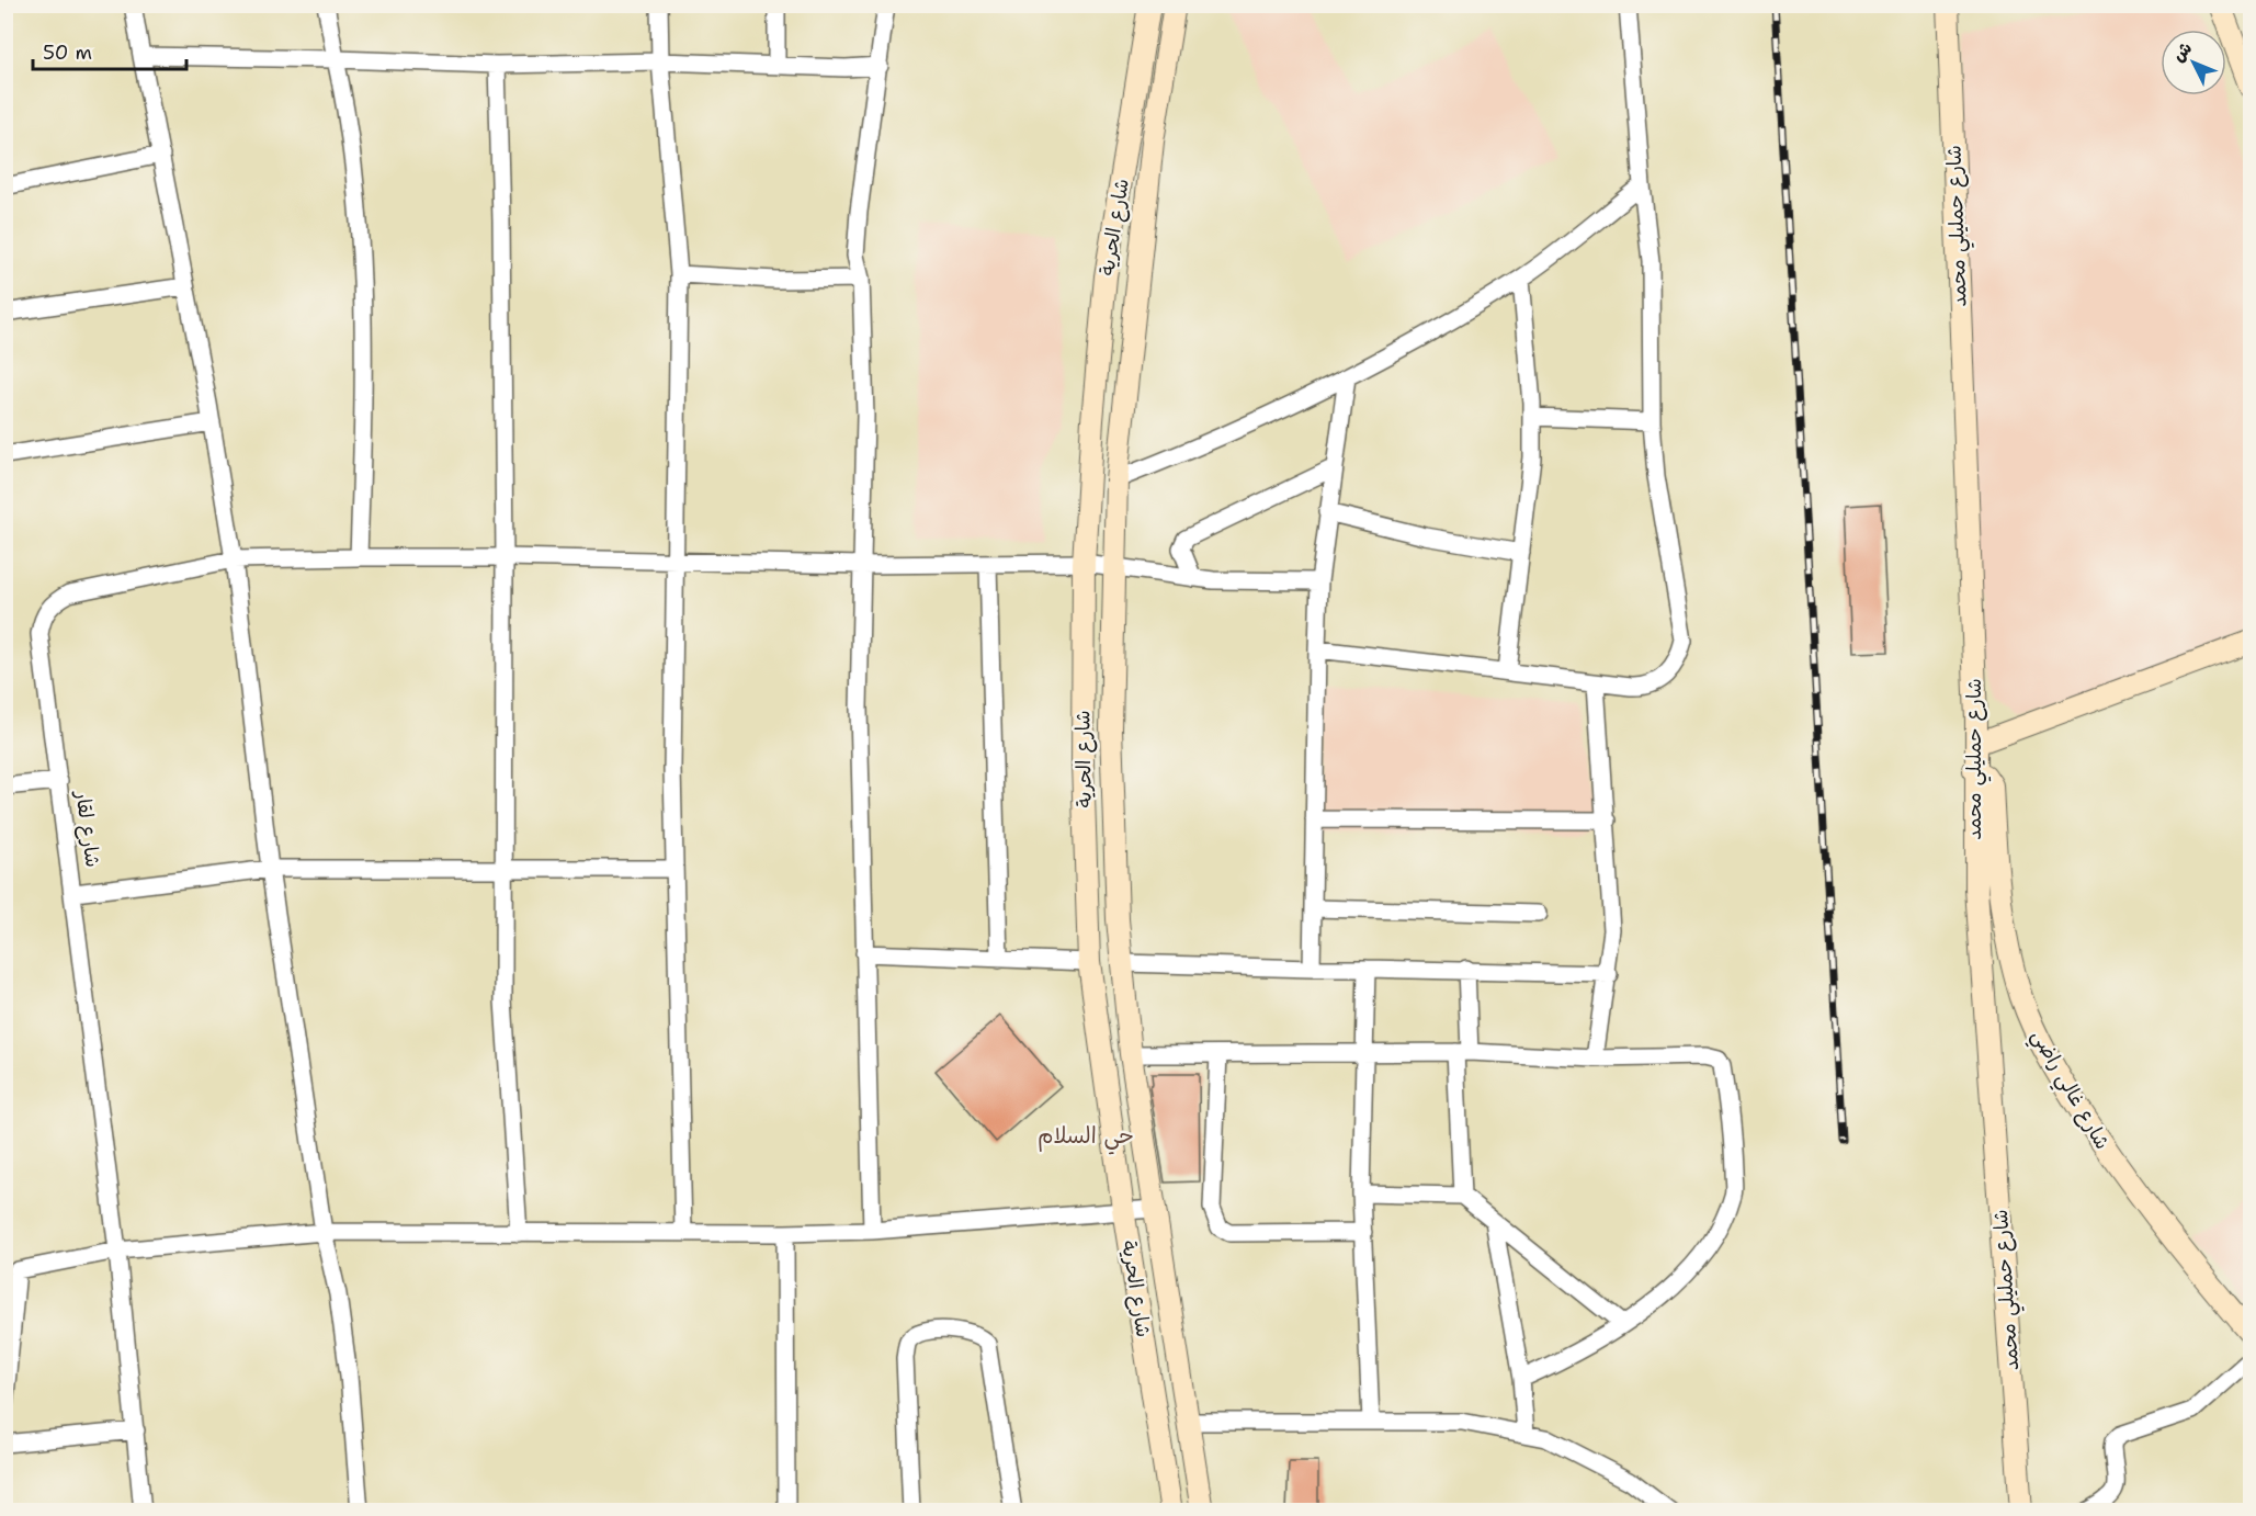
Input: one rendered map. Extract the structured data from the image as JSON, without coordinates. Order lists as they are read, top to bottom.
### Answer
{
  "streets": {
    "main road": ["شارع حمليلي محمد", "شارع الحرية", "شارع غالي راضي"],
    "street": ["شارع لقار"]
  },
  "crossings": [
    ["شارع حمليلي محمد", "شارع غالي راضي"],
    ["شارع الحرية", "شارع لقار"]
  ],
  "districts": ["حي السلام"],
  "scale_bar": "50 m",
  "north": "top left"
}
